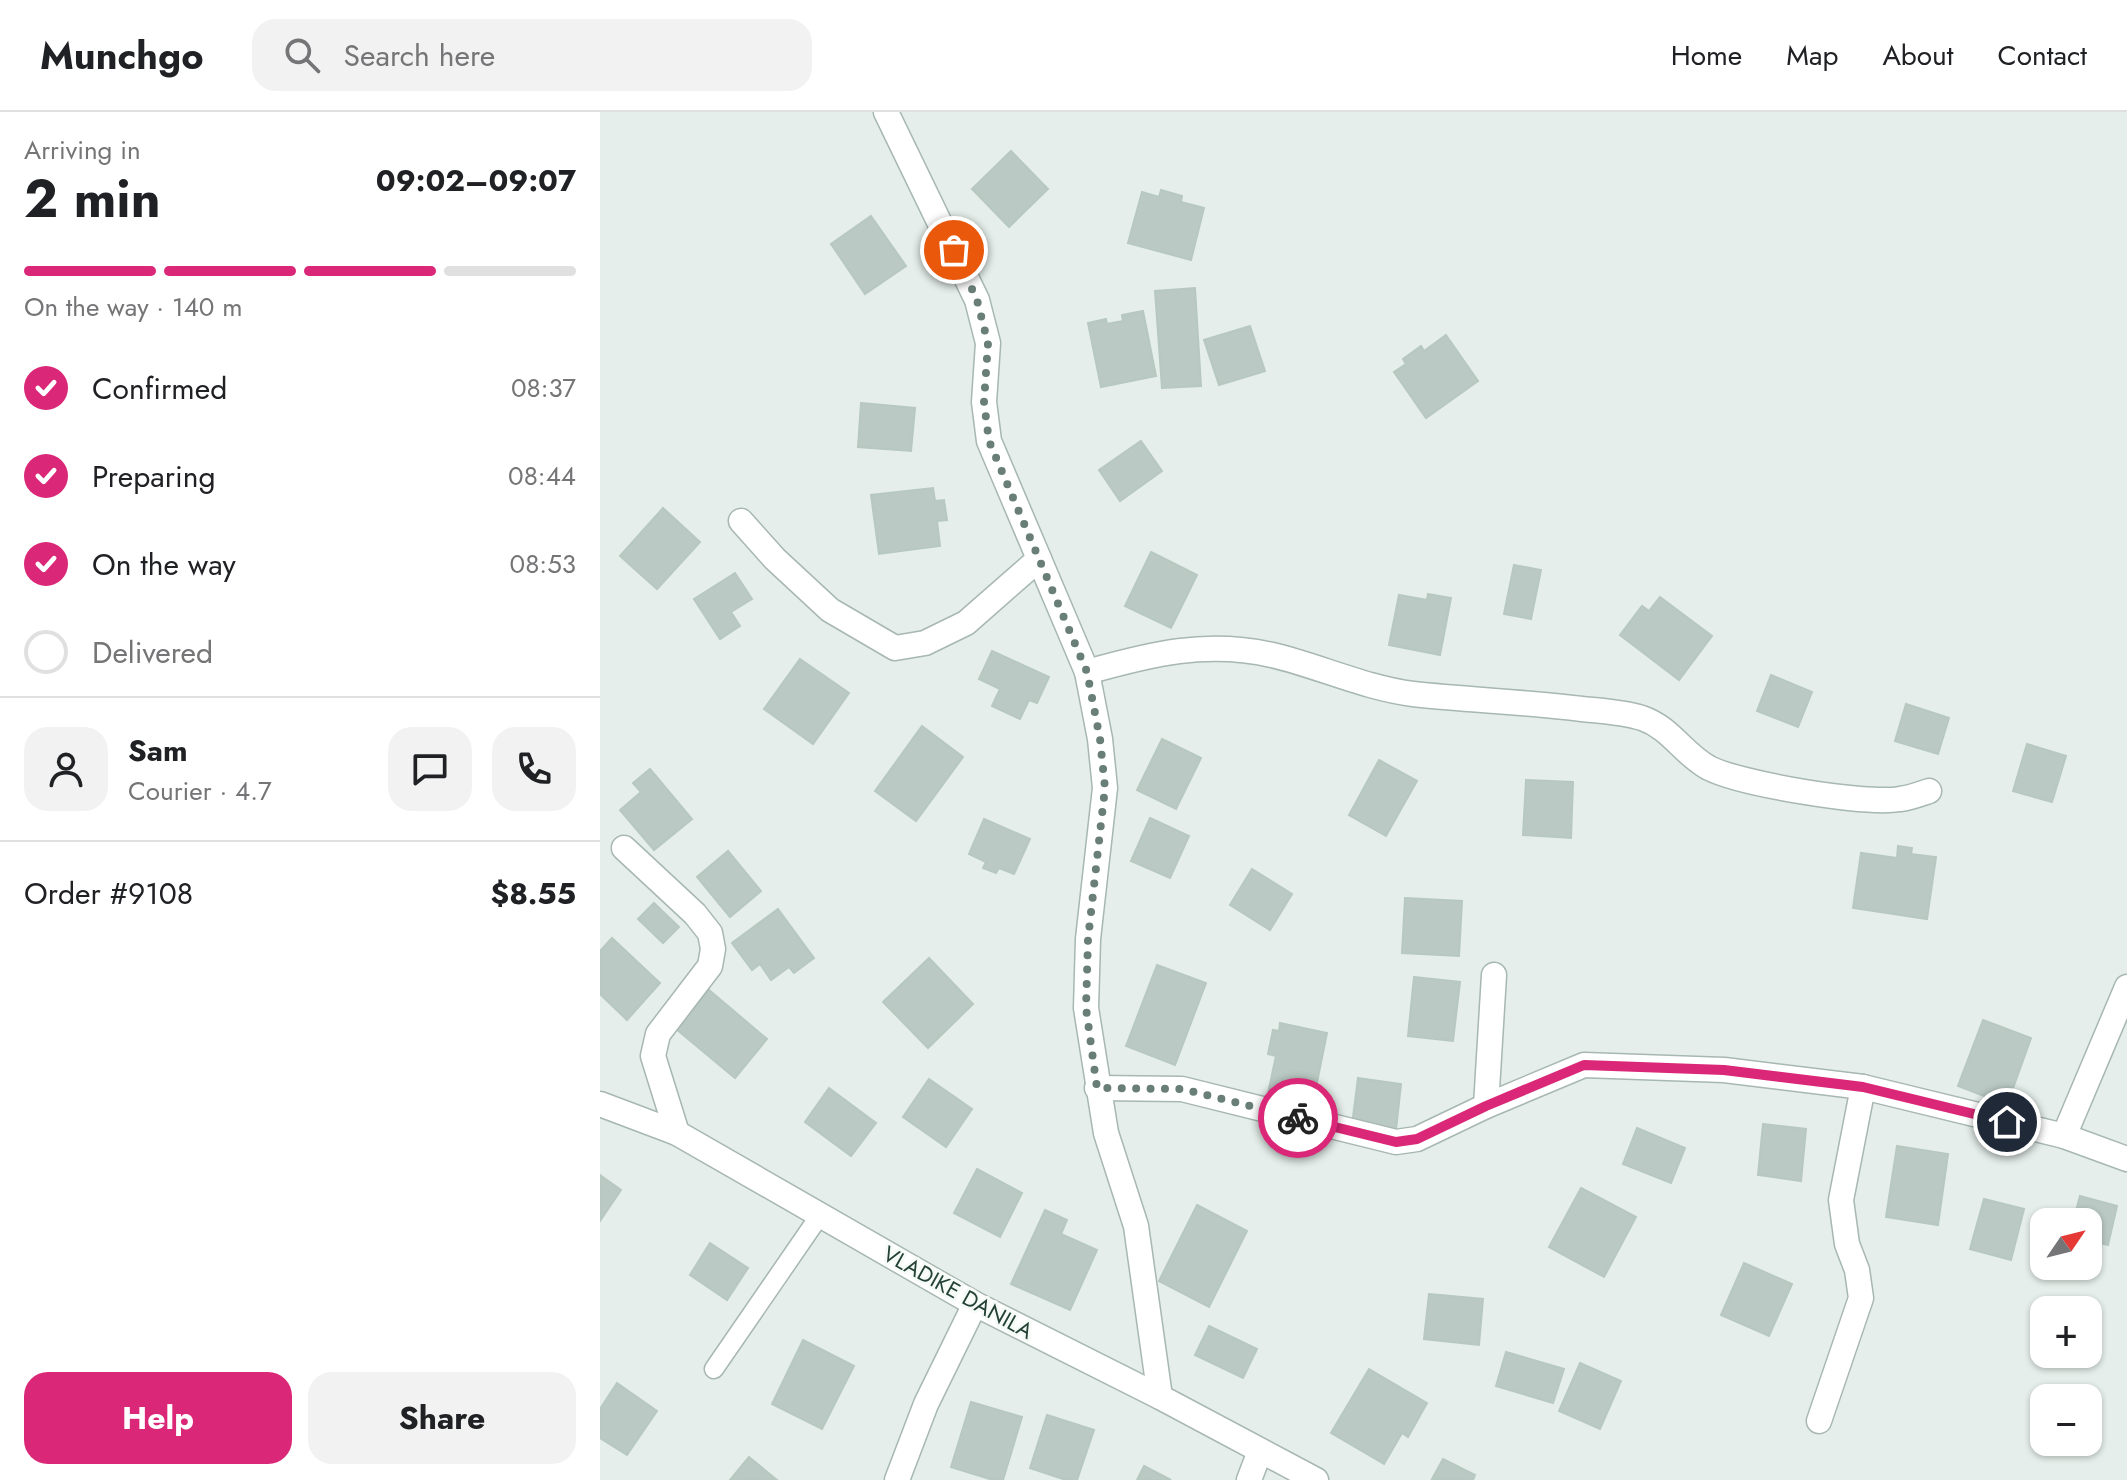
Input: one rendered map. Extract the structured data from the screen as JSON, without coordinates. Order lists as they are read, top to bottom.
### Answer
{
  "streets": {
    "street": ["VLADIKE DANILA"]
  },
  "north": "top right",
  "page": {
    "header": "Munchgo",
    "search": "Search here",
    "nav": [
      "Home",
      "Map",
      "About",
      "Contact"
    ],
    "heading": ["2 min", "Arriving in", "09:02–09:07"],
    "panel": [
      "Sam",
      "Courier · 4.7",
      "Order #9108",
      "$8.55"
    ],
    "bar": "On the way · 140 m",
    "list": [
      ["Confirmed", "08:37"],
      ["Preparing", "08:44"],
      ["On the way", "08:53"],
      "Delivered"
    ],
    "map_buttons": ["+", "−"],
    "buttons": ["Help", "Share"]
  }
}
